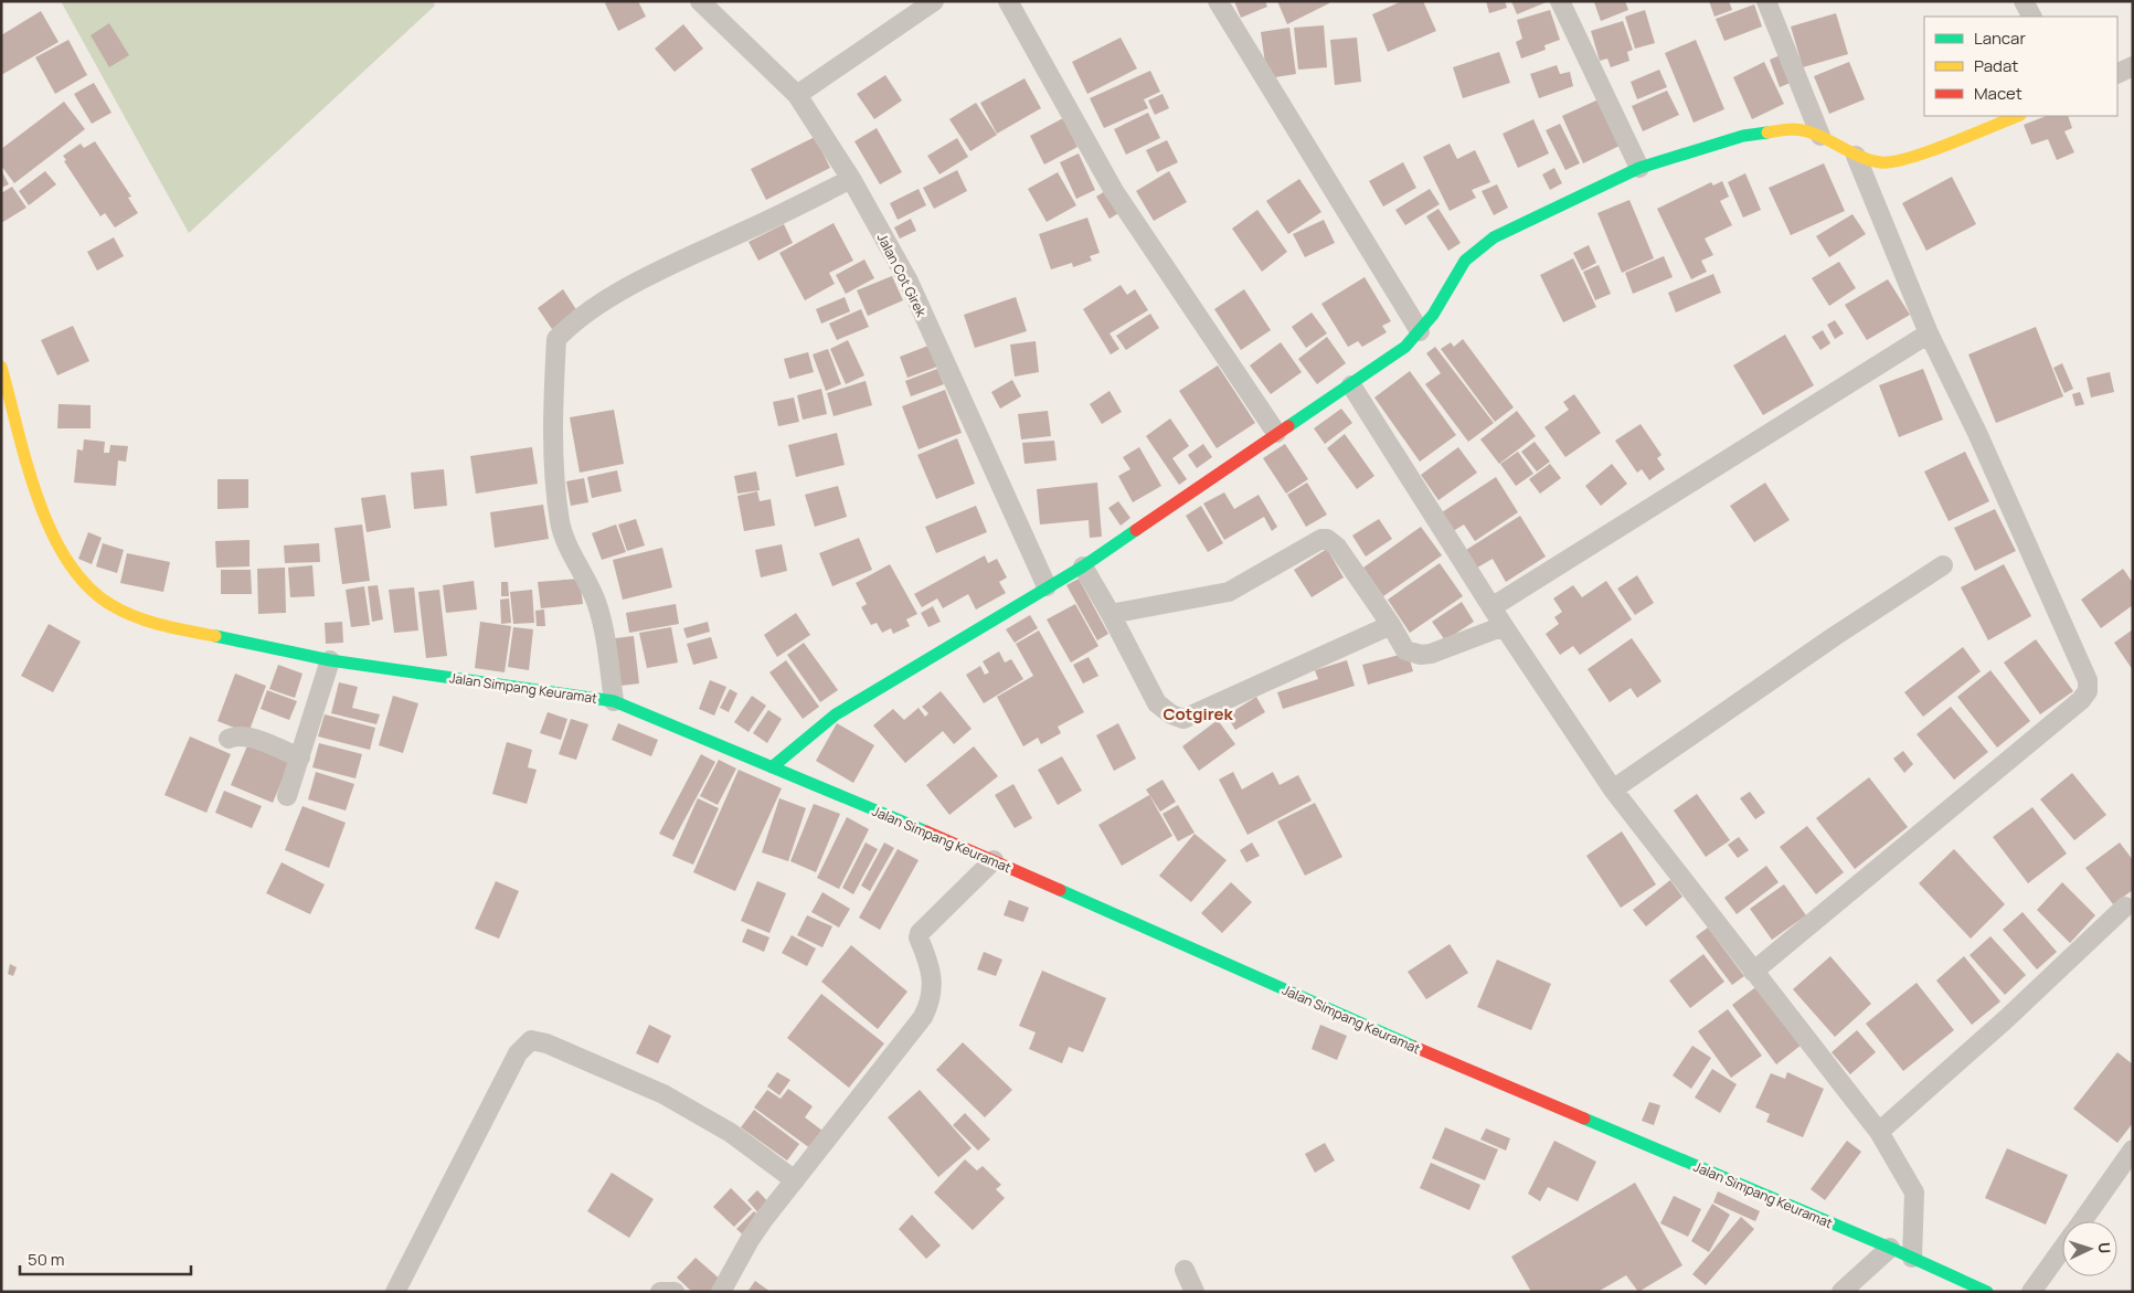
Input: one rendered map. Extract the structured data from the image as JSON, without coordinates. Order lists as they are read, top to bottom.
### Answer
{
  "streets": {
    "main road": ["Jalan Simpang Keuramat"],
    "street": ["Jalan Cot Girek"]
  },
  "districts": ["Cotgirek"],
  "legend": ["Lancar", "Padat", "Macet"],
  "scale_bar": "50 m",
  "north": "right"
}
